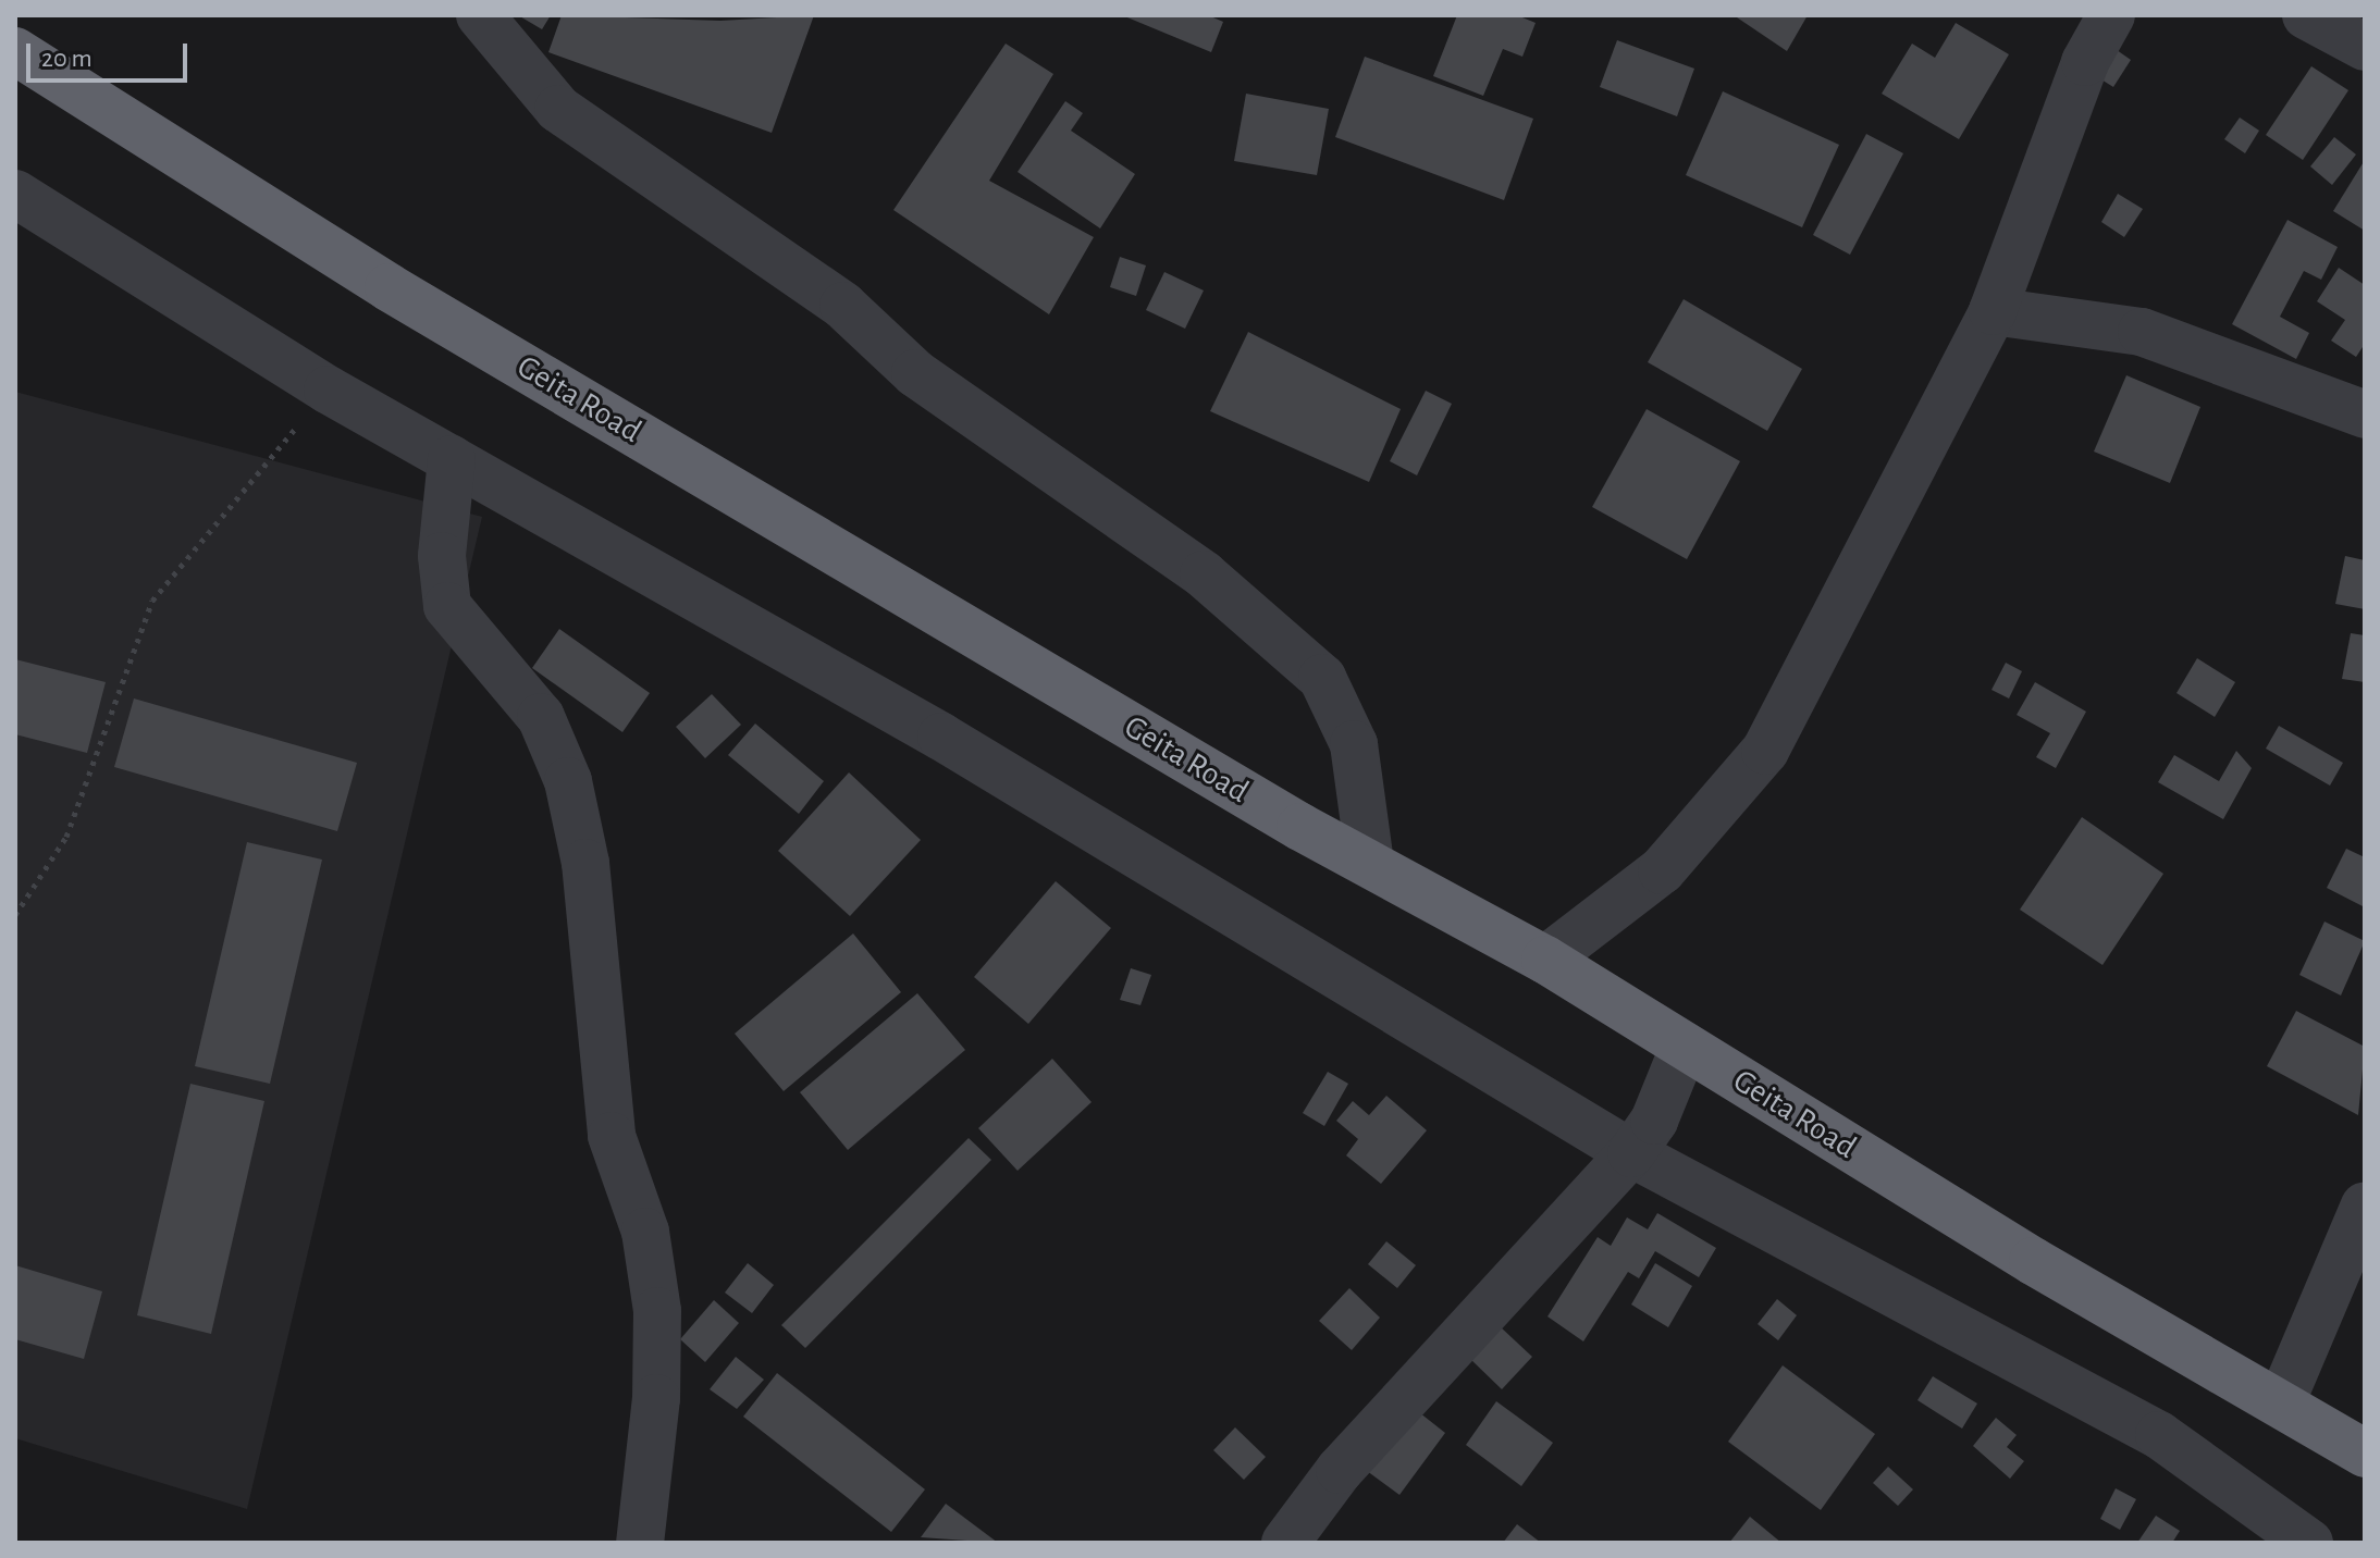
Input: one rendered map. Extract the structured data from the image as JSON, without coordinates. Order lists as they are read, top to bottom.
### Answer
{
  "streets": {
    "highway": ["Geita Road"]
  },
  "scale_bar": "20 m"
}
